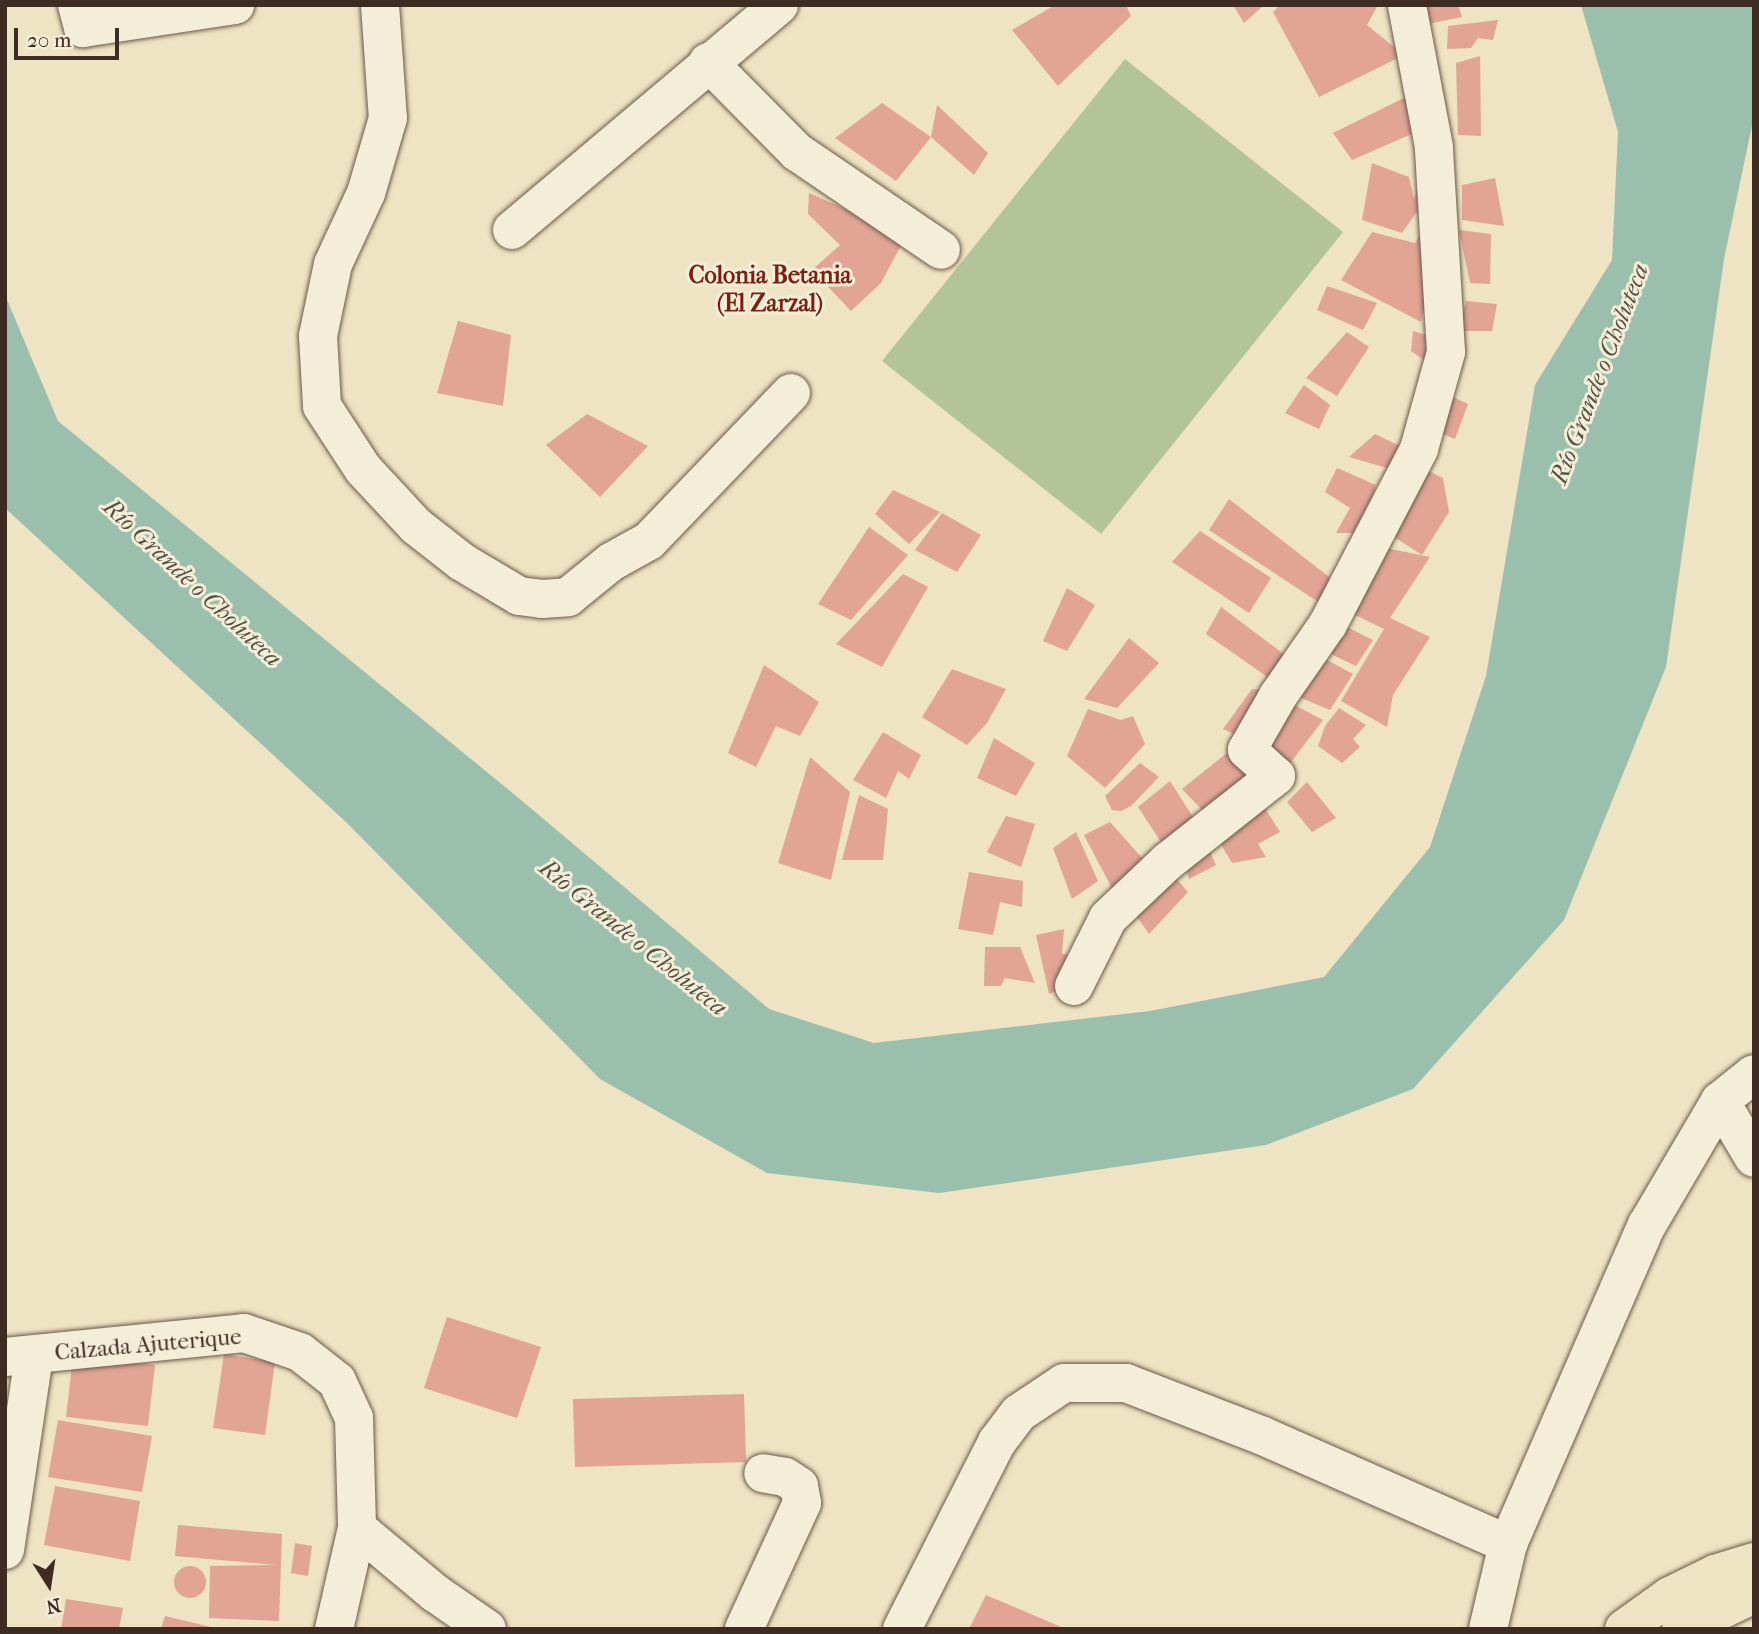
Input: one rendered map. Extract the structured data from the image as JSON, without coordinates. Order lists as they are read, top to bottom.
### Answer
{
  "streets": {
    "street": ["Calzada Ajuterique"]
  },
  "districts": ["Colonia Betania (El Zarzal)"],
  "water": ["Río Grande o Choluteca"],
  "scale_bar": "20 m",
  "north": "bottom"
}
